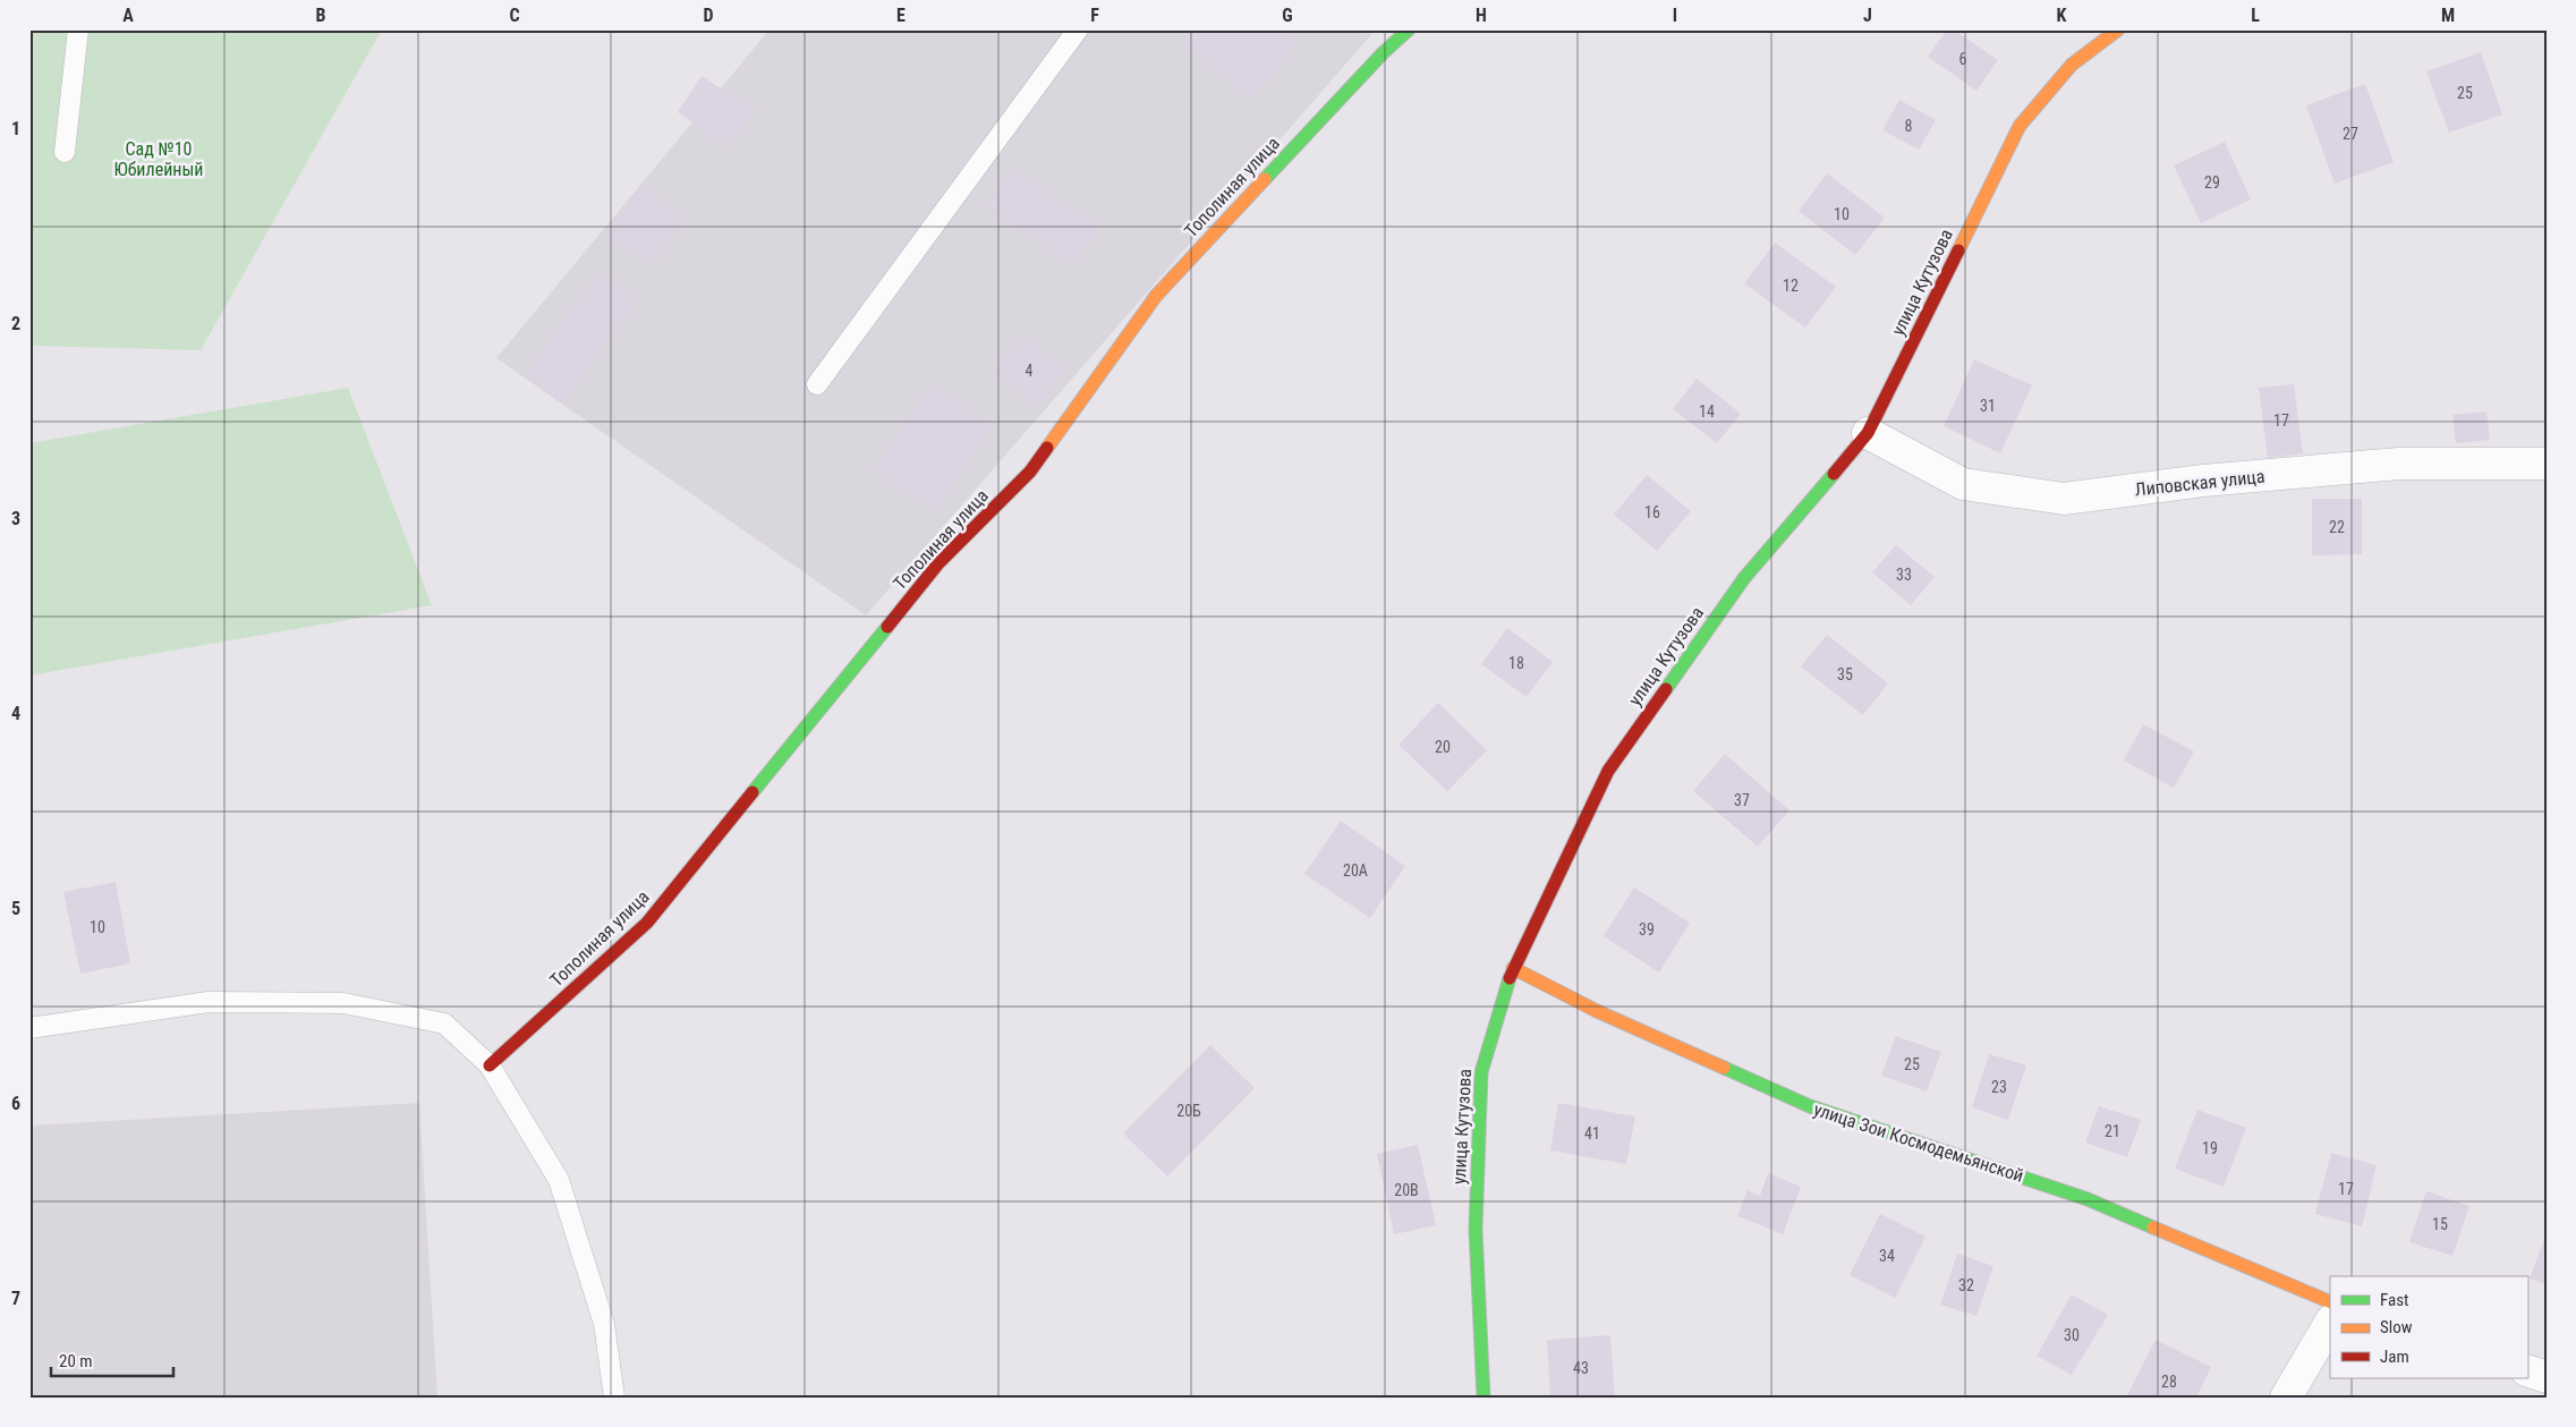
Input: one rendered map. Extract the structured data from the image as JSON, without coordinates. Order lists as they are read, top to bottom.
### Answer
{
  "streets": {
    "street": [
      "Тополиная улица",
      "улица Кутузова",
      "Липовская улица",
      "улица Зои Космодемьянской"
    ]
  },
  "crossings": [
    ["улица Кутузова", "Липовская улица"],
    ["улица Кутузова", "улица Зои Космодемьянской"]
  ],
  "parks": ["Сад №10 Юбилейный"],
  "house_numbers": [
    "6",
    "25",
    "8",
    "27",
    "29",
    "10",
    "12",
    "4",
    "31",
    "14",
    "17",
    "16",
    "22",
    "33",
    "18",
    "35",
    "20",
    "37",
    "20А",
    "10",
    "39",
    "25",
    "23",
    "20Б",
    "21",
    "41",
    "19",
    "17",
    "20В",
    "15",
    "34",
    "32",
    "30",
    "43",
    "28"
  ],
  "legend": ["Fast", "Slow", "Jam"],
  "scale_bar": "20 m",
  "grid": {
    "columns": [
      "A",
      "B",
      "C",
      "D",
      "E",
      "F",
      "G",
      "H",
      "I",
      "J",
      "K",
      "L",
      "M"
    ],
    "rows": [
      "1",
      "2",
      "3",
      "4",
      "5",
      "6",
      "7"
    ]
  }
}
